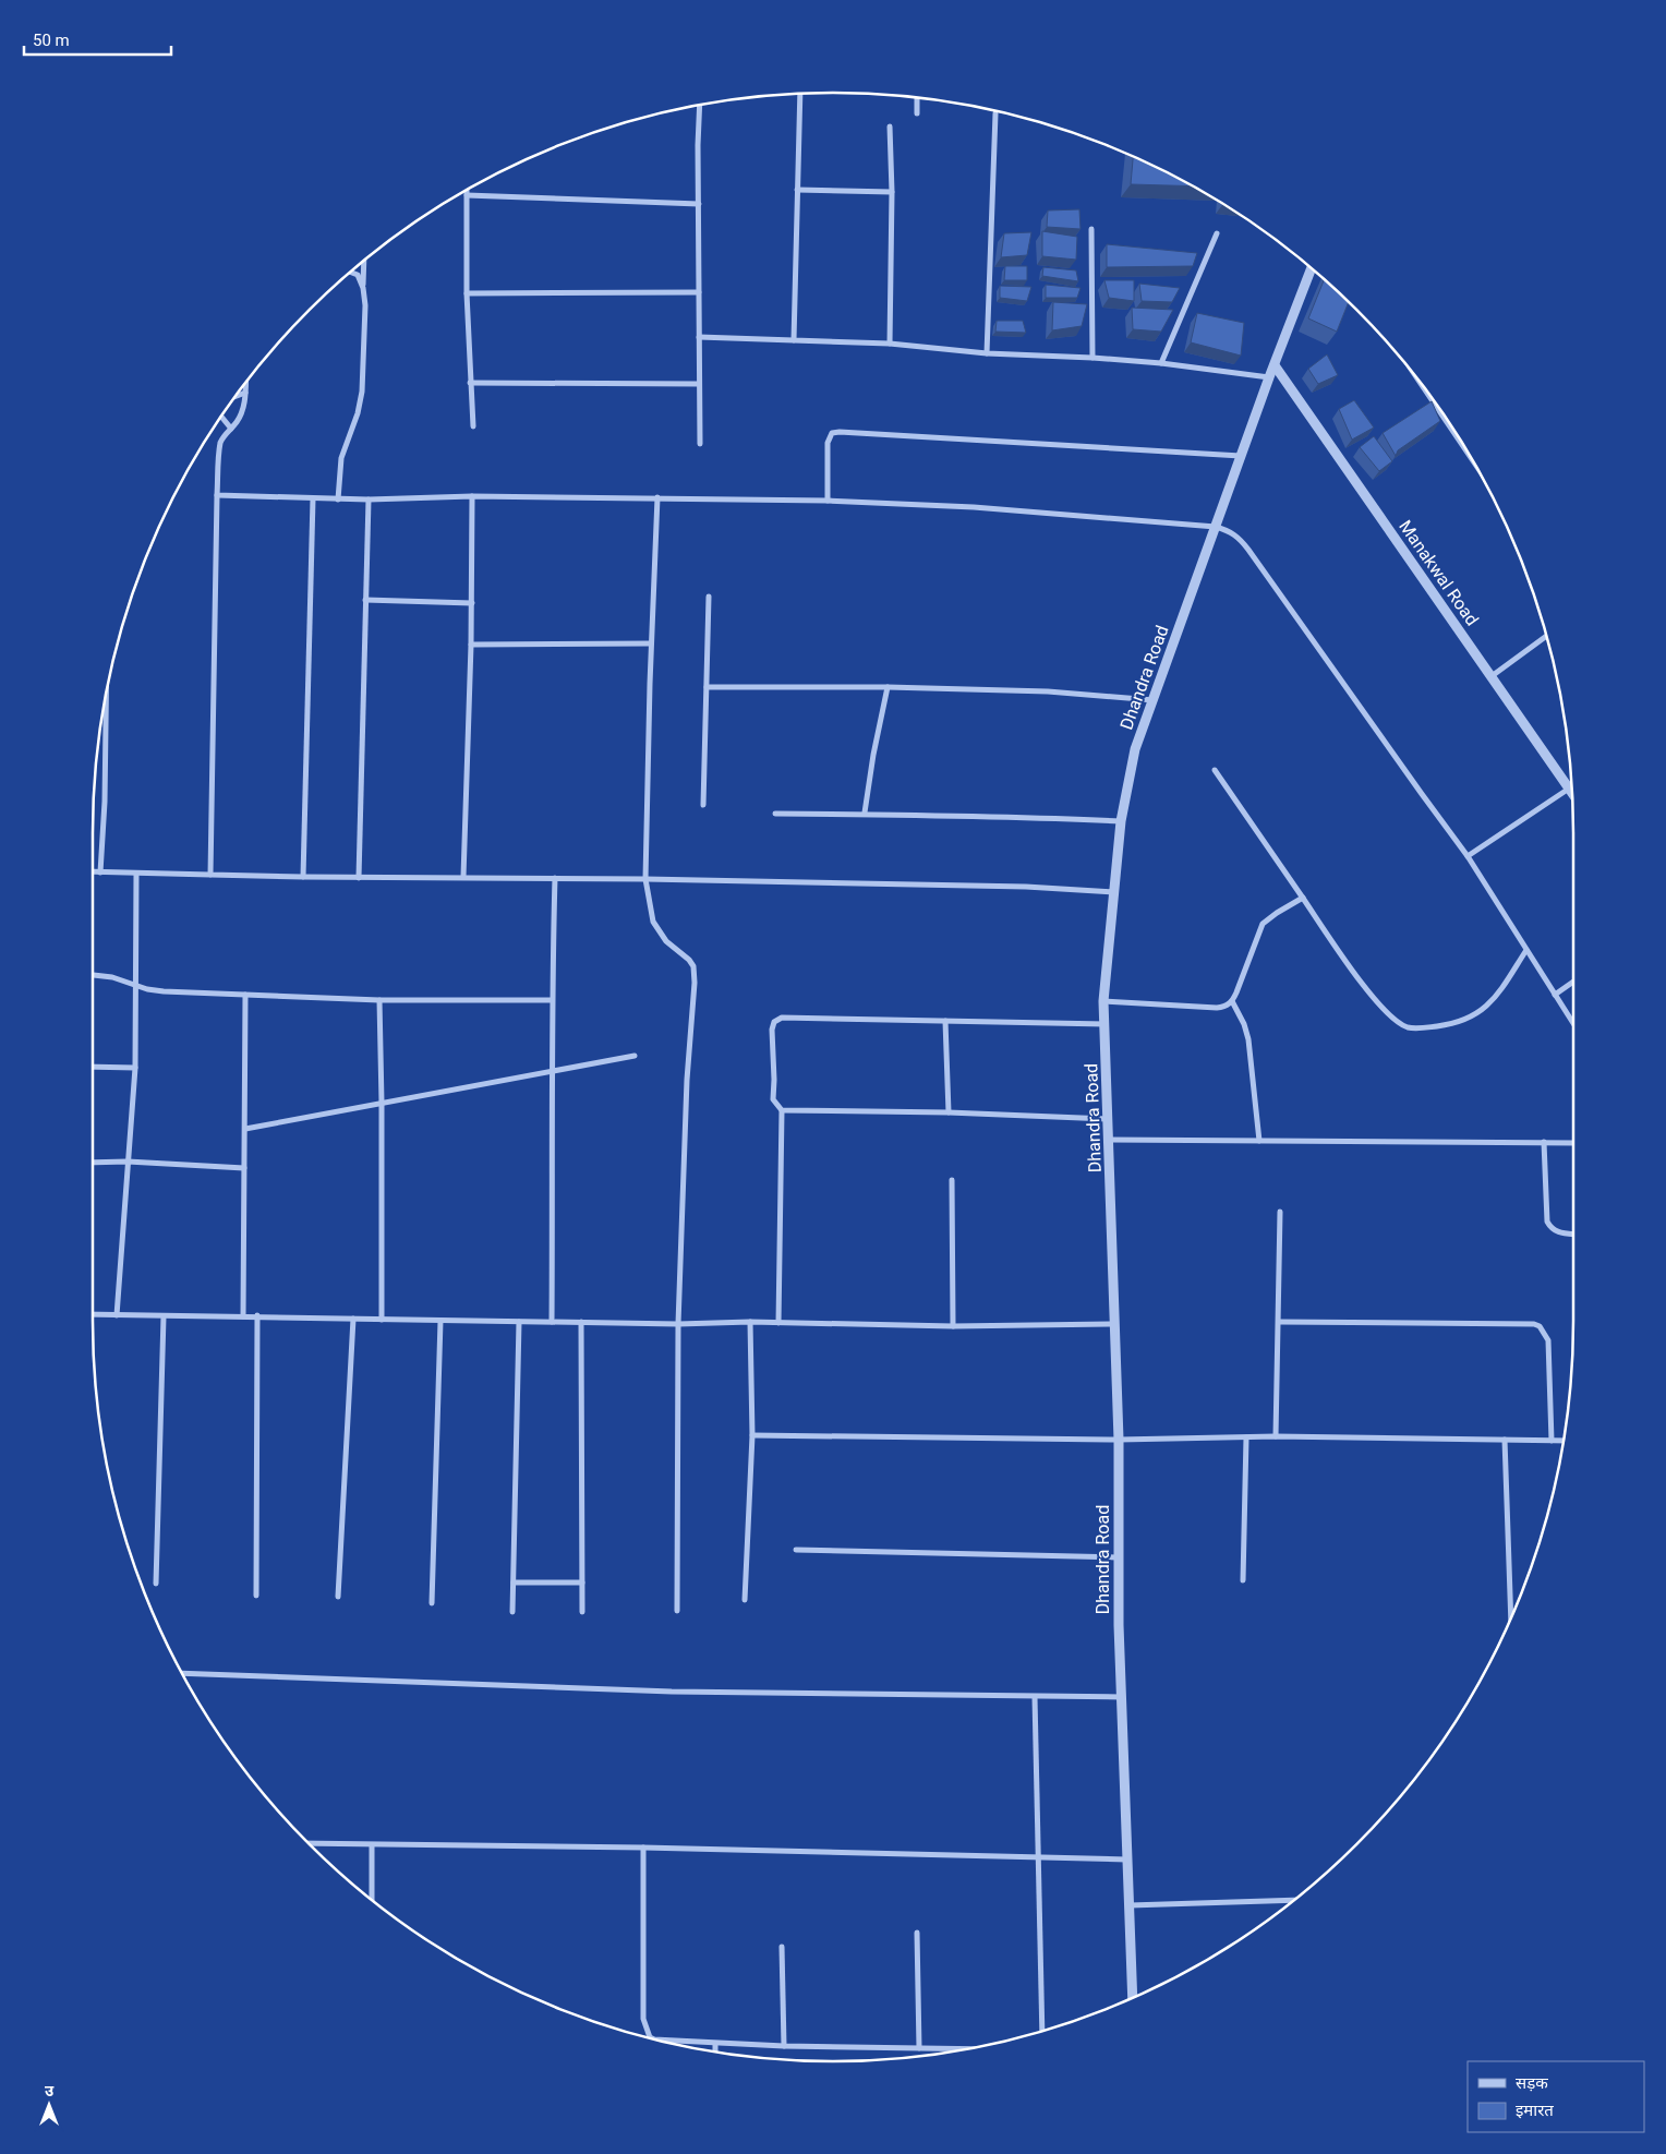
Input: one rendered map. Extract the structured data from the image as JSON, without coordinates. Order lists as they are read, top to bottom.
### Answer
{
  "streets": {
    "street": ["Manakwal Road", "Dhandra Road"]
  },
  "crossings": [
    ["Manakwal Road", "Dhandra Road"]
  ],
  "legend": ["सड़क", "इमारत"],
  "scale_bar": "50 m",
  "north": "top"
}
